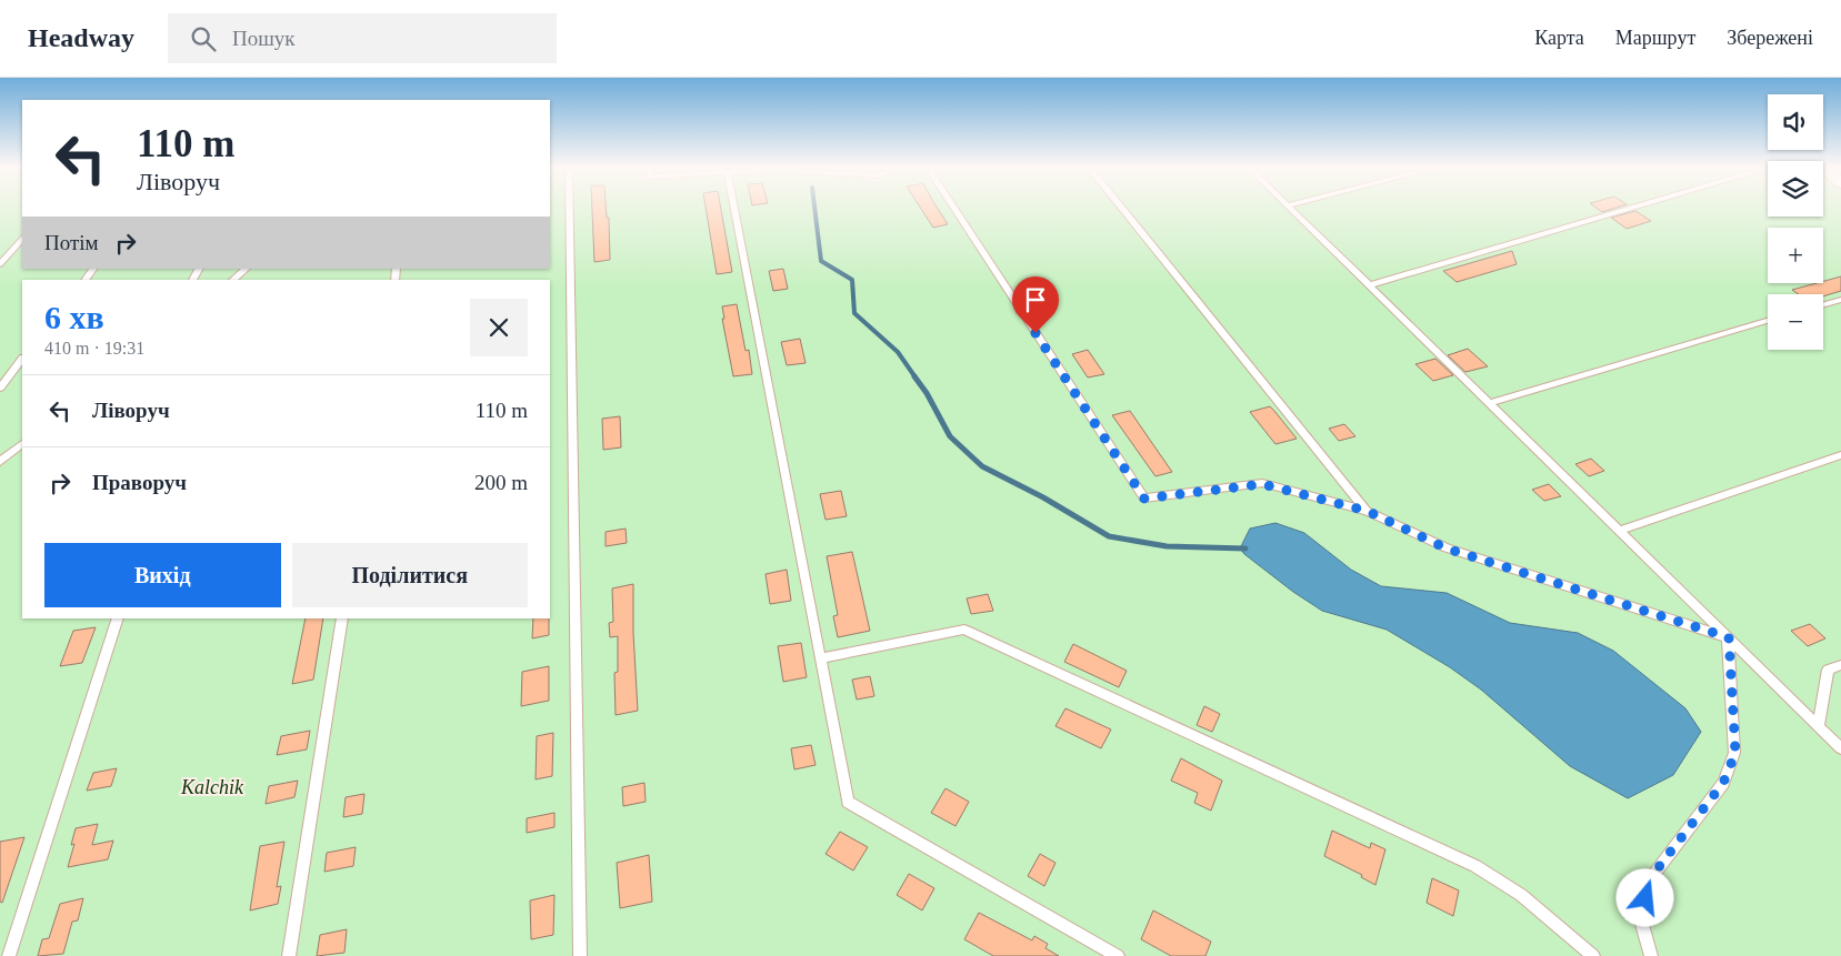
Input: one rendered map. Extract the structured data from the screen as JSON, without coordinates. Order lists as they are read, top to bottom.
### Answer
{
  "parks": ["Kalchik"],
  "page": {
    "header": "Headway",
    "search": "Пошук",
    "nav": ["Карта", "Маршрут", "Збережені"],
    "map_buttons": ["+", "−"],
    "turn": ["110 m", "Ліворуч"],
    "then": "Потім",
    "heading": ["6 хв", "410 m · 19:31"],
    "list": [
      {
        "name": "Ліворуч",
        "value": "110 m"
      },
      {
        "name": "Праворуч",
        "value": "200 m"
      }
    ],
    "buttons": ["Вихід", "Поділитися"]
  }
}
